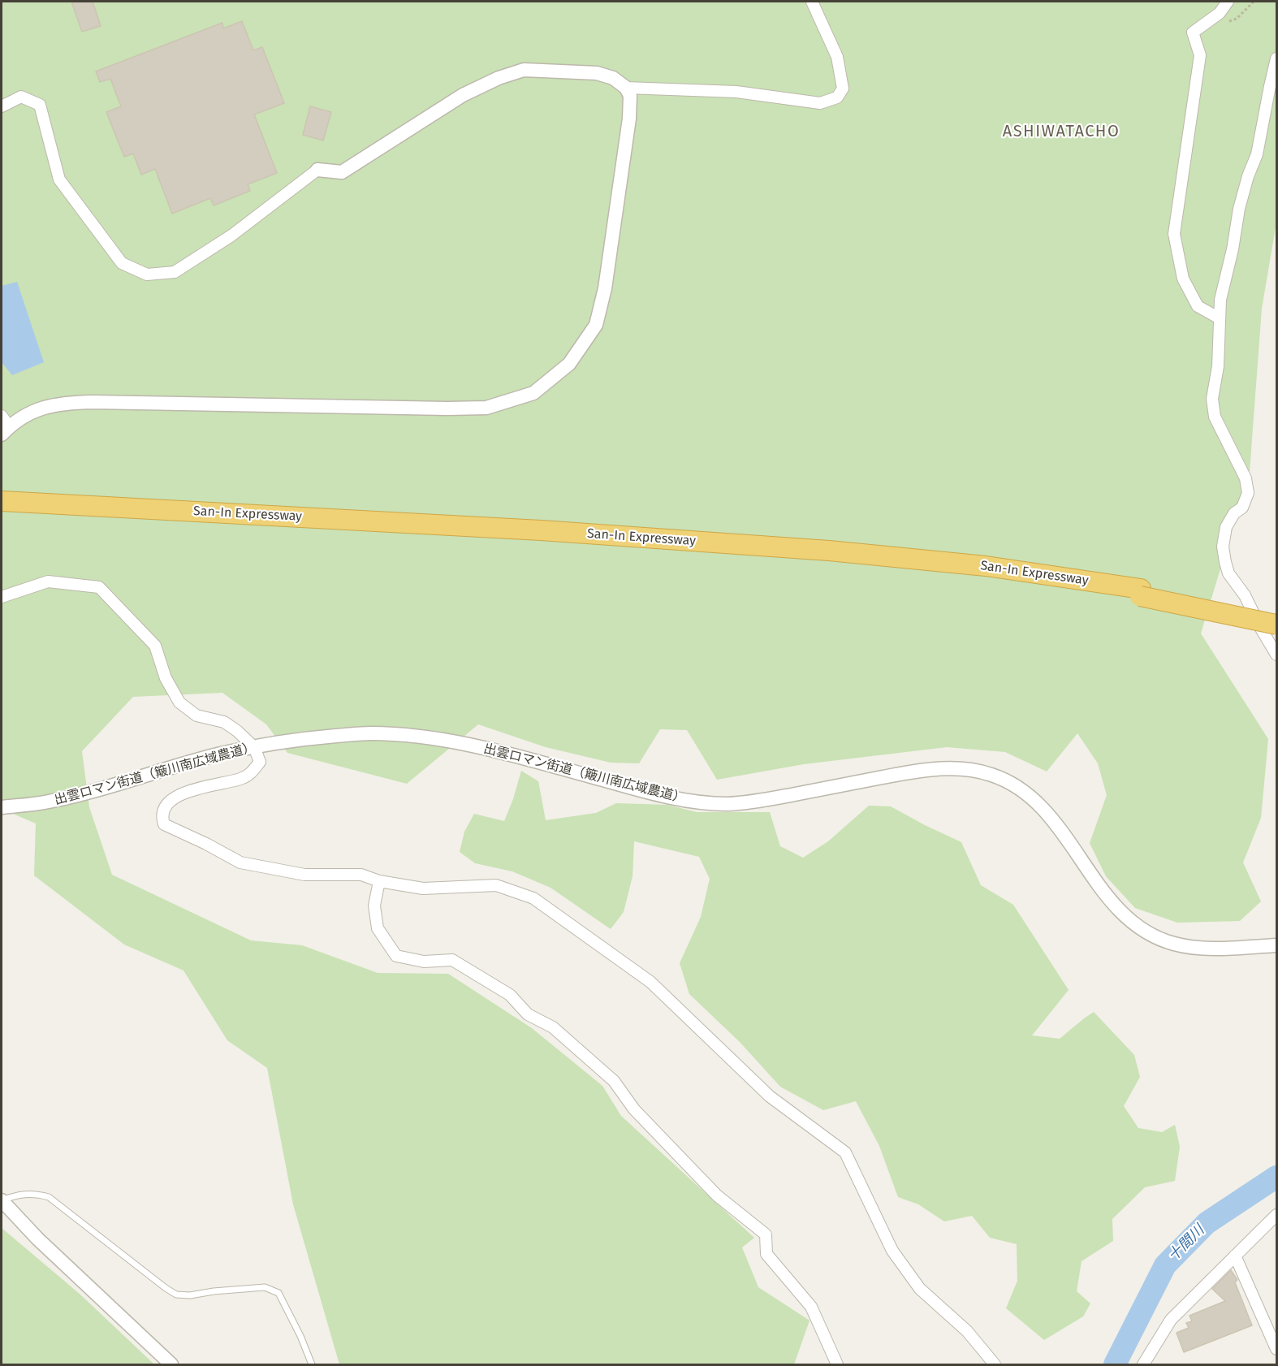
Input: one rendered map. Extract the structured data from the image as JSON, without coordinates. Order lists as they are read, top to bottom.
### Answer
{
  "streets": {
    "highway": ["San-In Expressway"],
    "street": ["出雲ロマン街道（簸川南広域農道）"]
  },
  "districts": ["ASHIWATACHO"],
  "water": ["十間川"]
}
